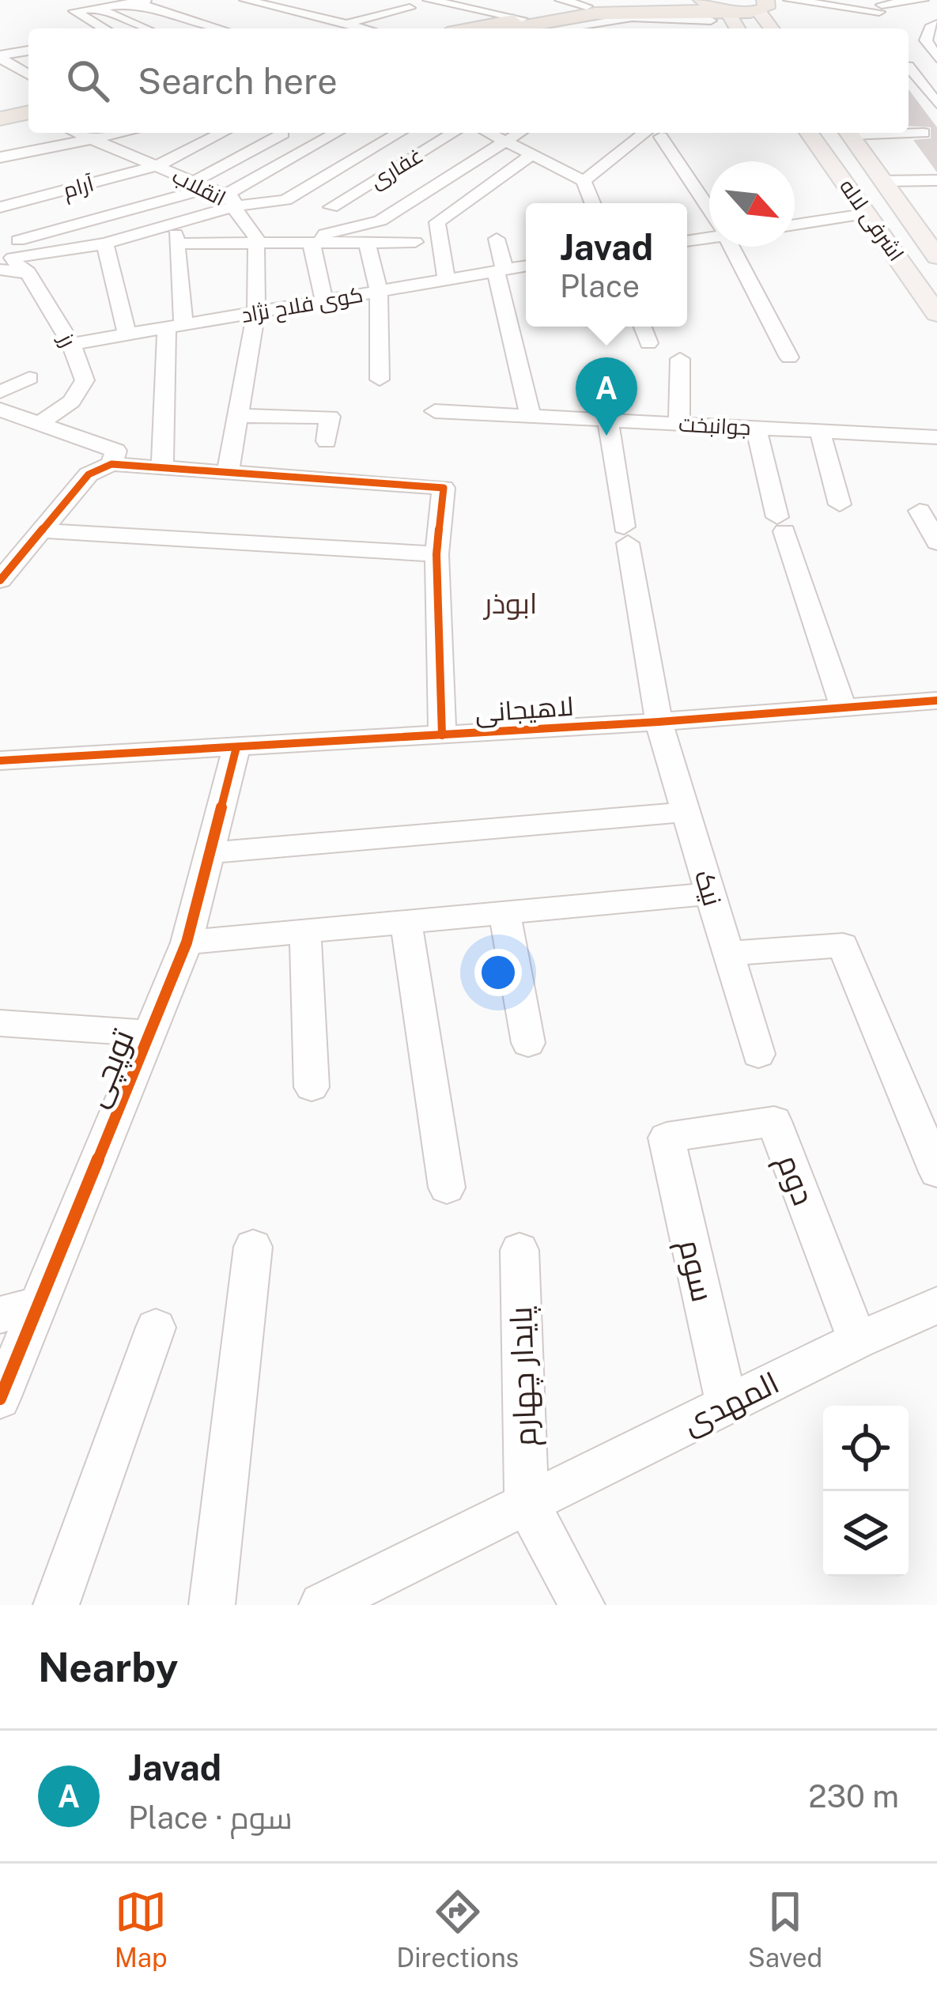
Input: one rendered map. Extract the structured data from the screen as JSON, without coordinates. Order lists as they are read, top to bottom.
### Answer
{
  "streets": {
    "main road": ["اشرفی لاله"],
    "street": [
      "غفاری",
      "آرام",
      "انقلاب",
      "کوی فلاح نژاد",
      "رز",
      "جوانبخت",
      "لاهیجانی",
      "نیک",
      "توپچی",
      "دوم",
      "سوم",
      "پایدار چهارم",
      "المهدی"
    ]
  },
  "crossings": [
    ["آرام", "انقلاب"],
    ["کوی فلاح نژاد", "رز"],
    ["لاهیجانی", "نیک"],
    ["لاهیجانی", "توپچی"],
    ["دوم", "سوم"],
    ["دوم", "المهدی"],
    ["سوم", "المهدی"],
    ["پایدار چهارم", "المهدی"]
  ],
  "districts": ["ابوذر"],
  "north": "bottom right",
  "page": {
    "search": "Search here",
    "popup": ["Javad", "Place"],
    "pins": "A",
    "heading": "Nearby",
    "list": [
      {
        "mark": "A",
        "name": "Javad",
        "note": "Place · سوم",
        "value": "230 m"
      }
    ],
    "nav": ["Map", "Directions", "Saved"]
  }
}
